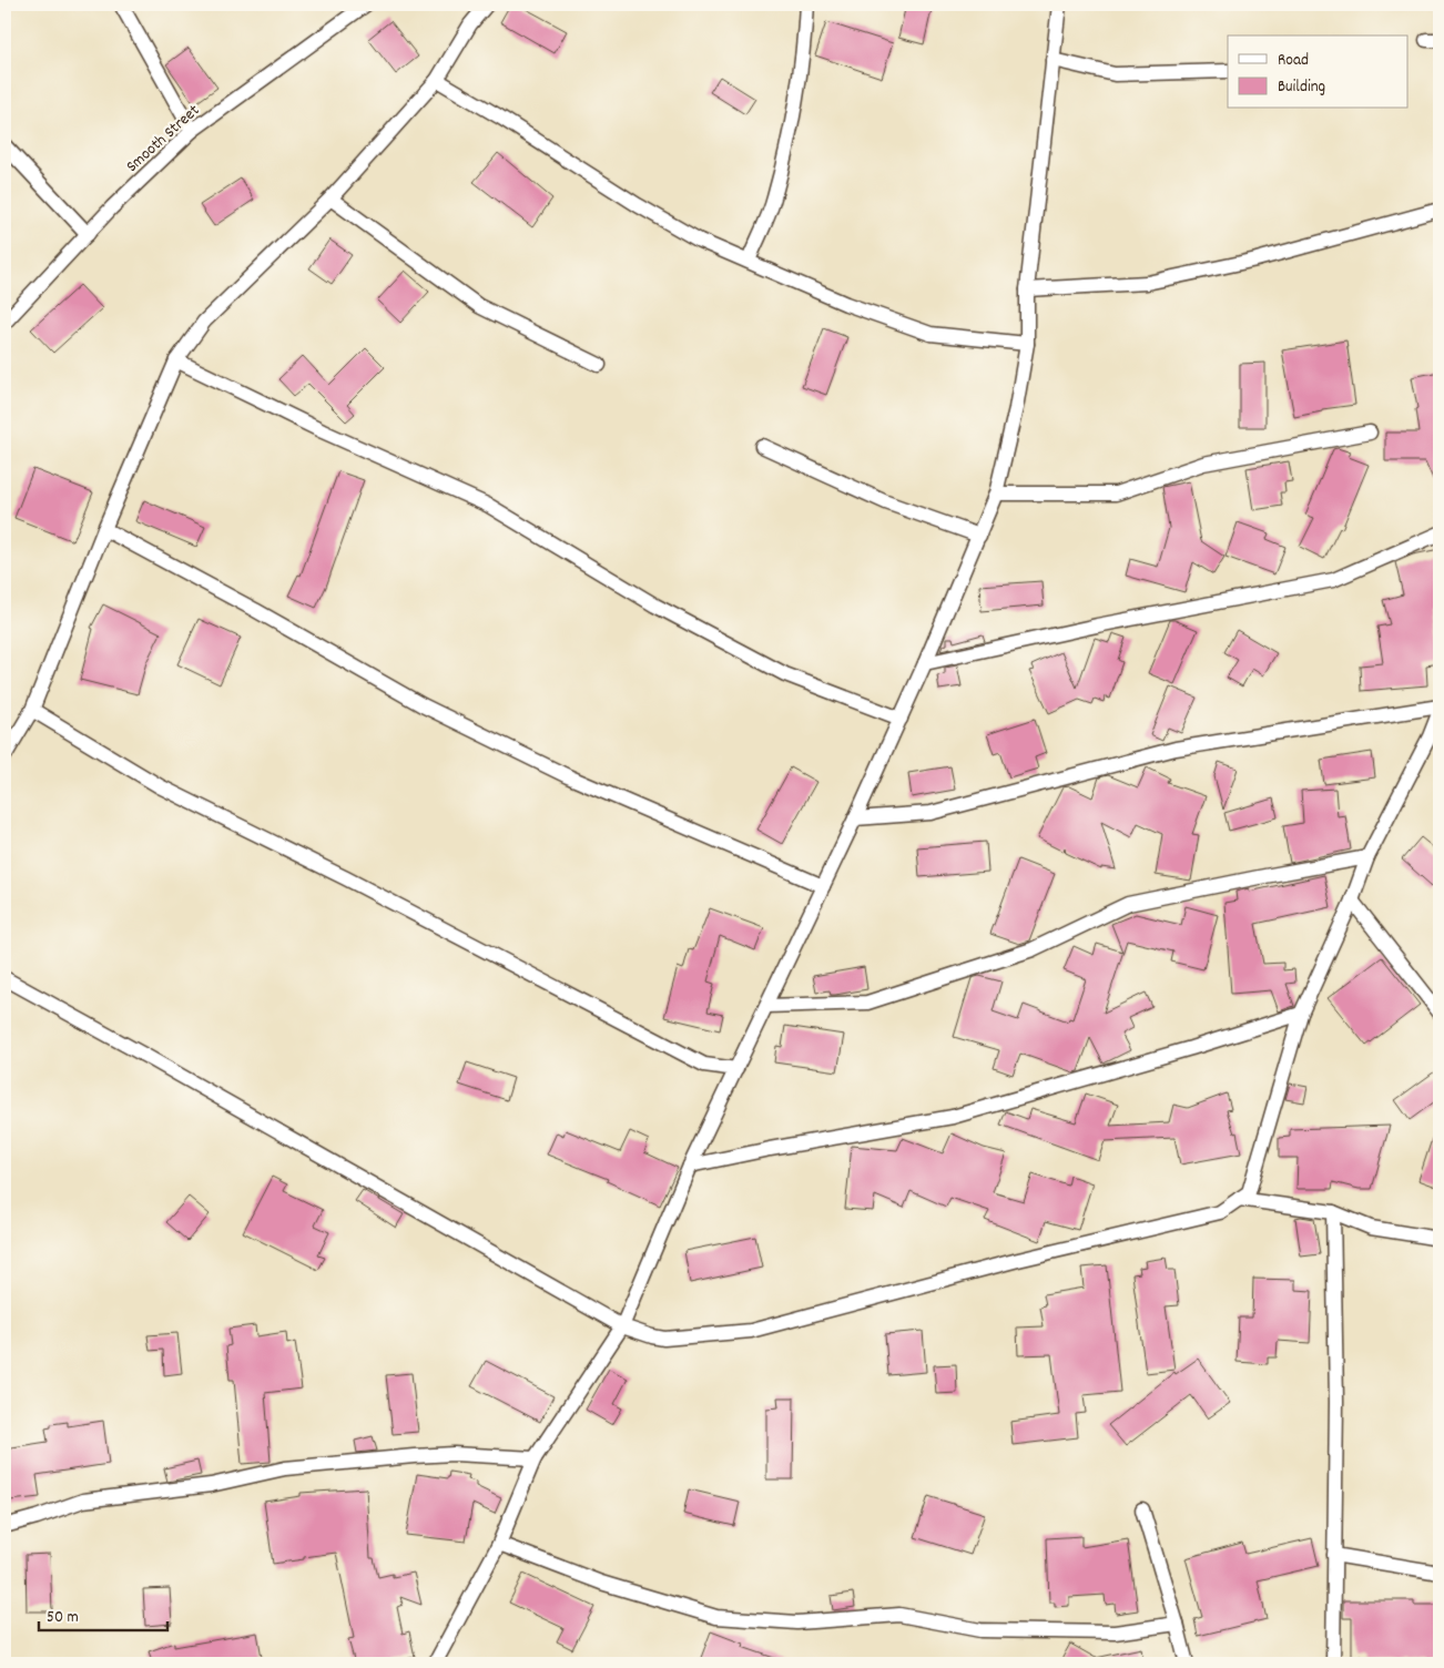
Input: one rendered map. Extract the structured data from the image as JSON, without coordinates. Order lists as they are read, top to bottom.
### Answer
{
  "streets": {
    "street": ["Smooth Street"]
  },
  "legend": ["Road", "Building"],
  "scale_bar": "50 m"
}
